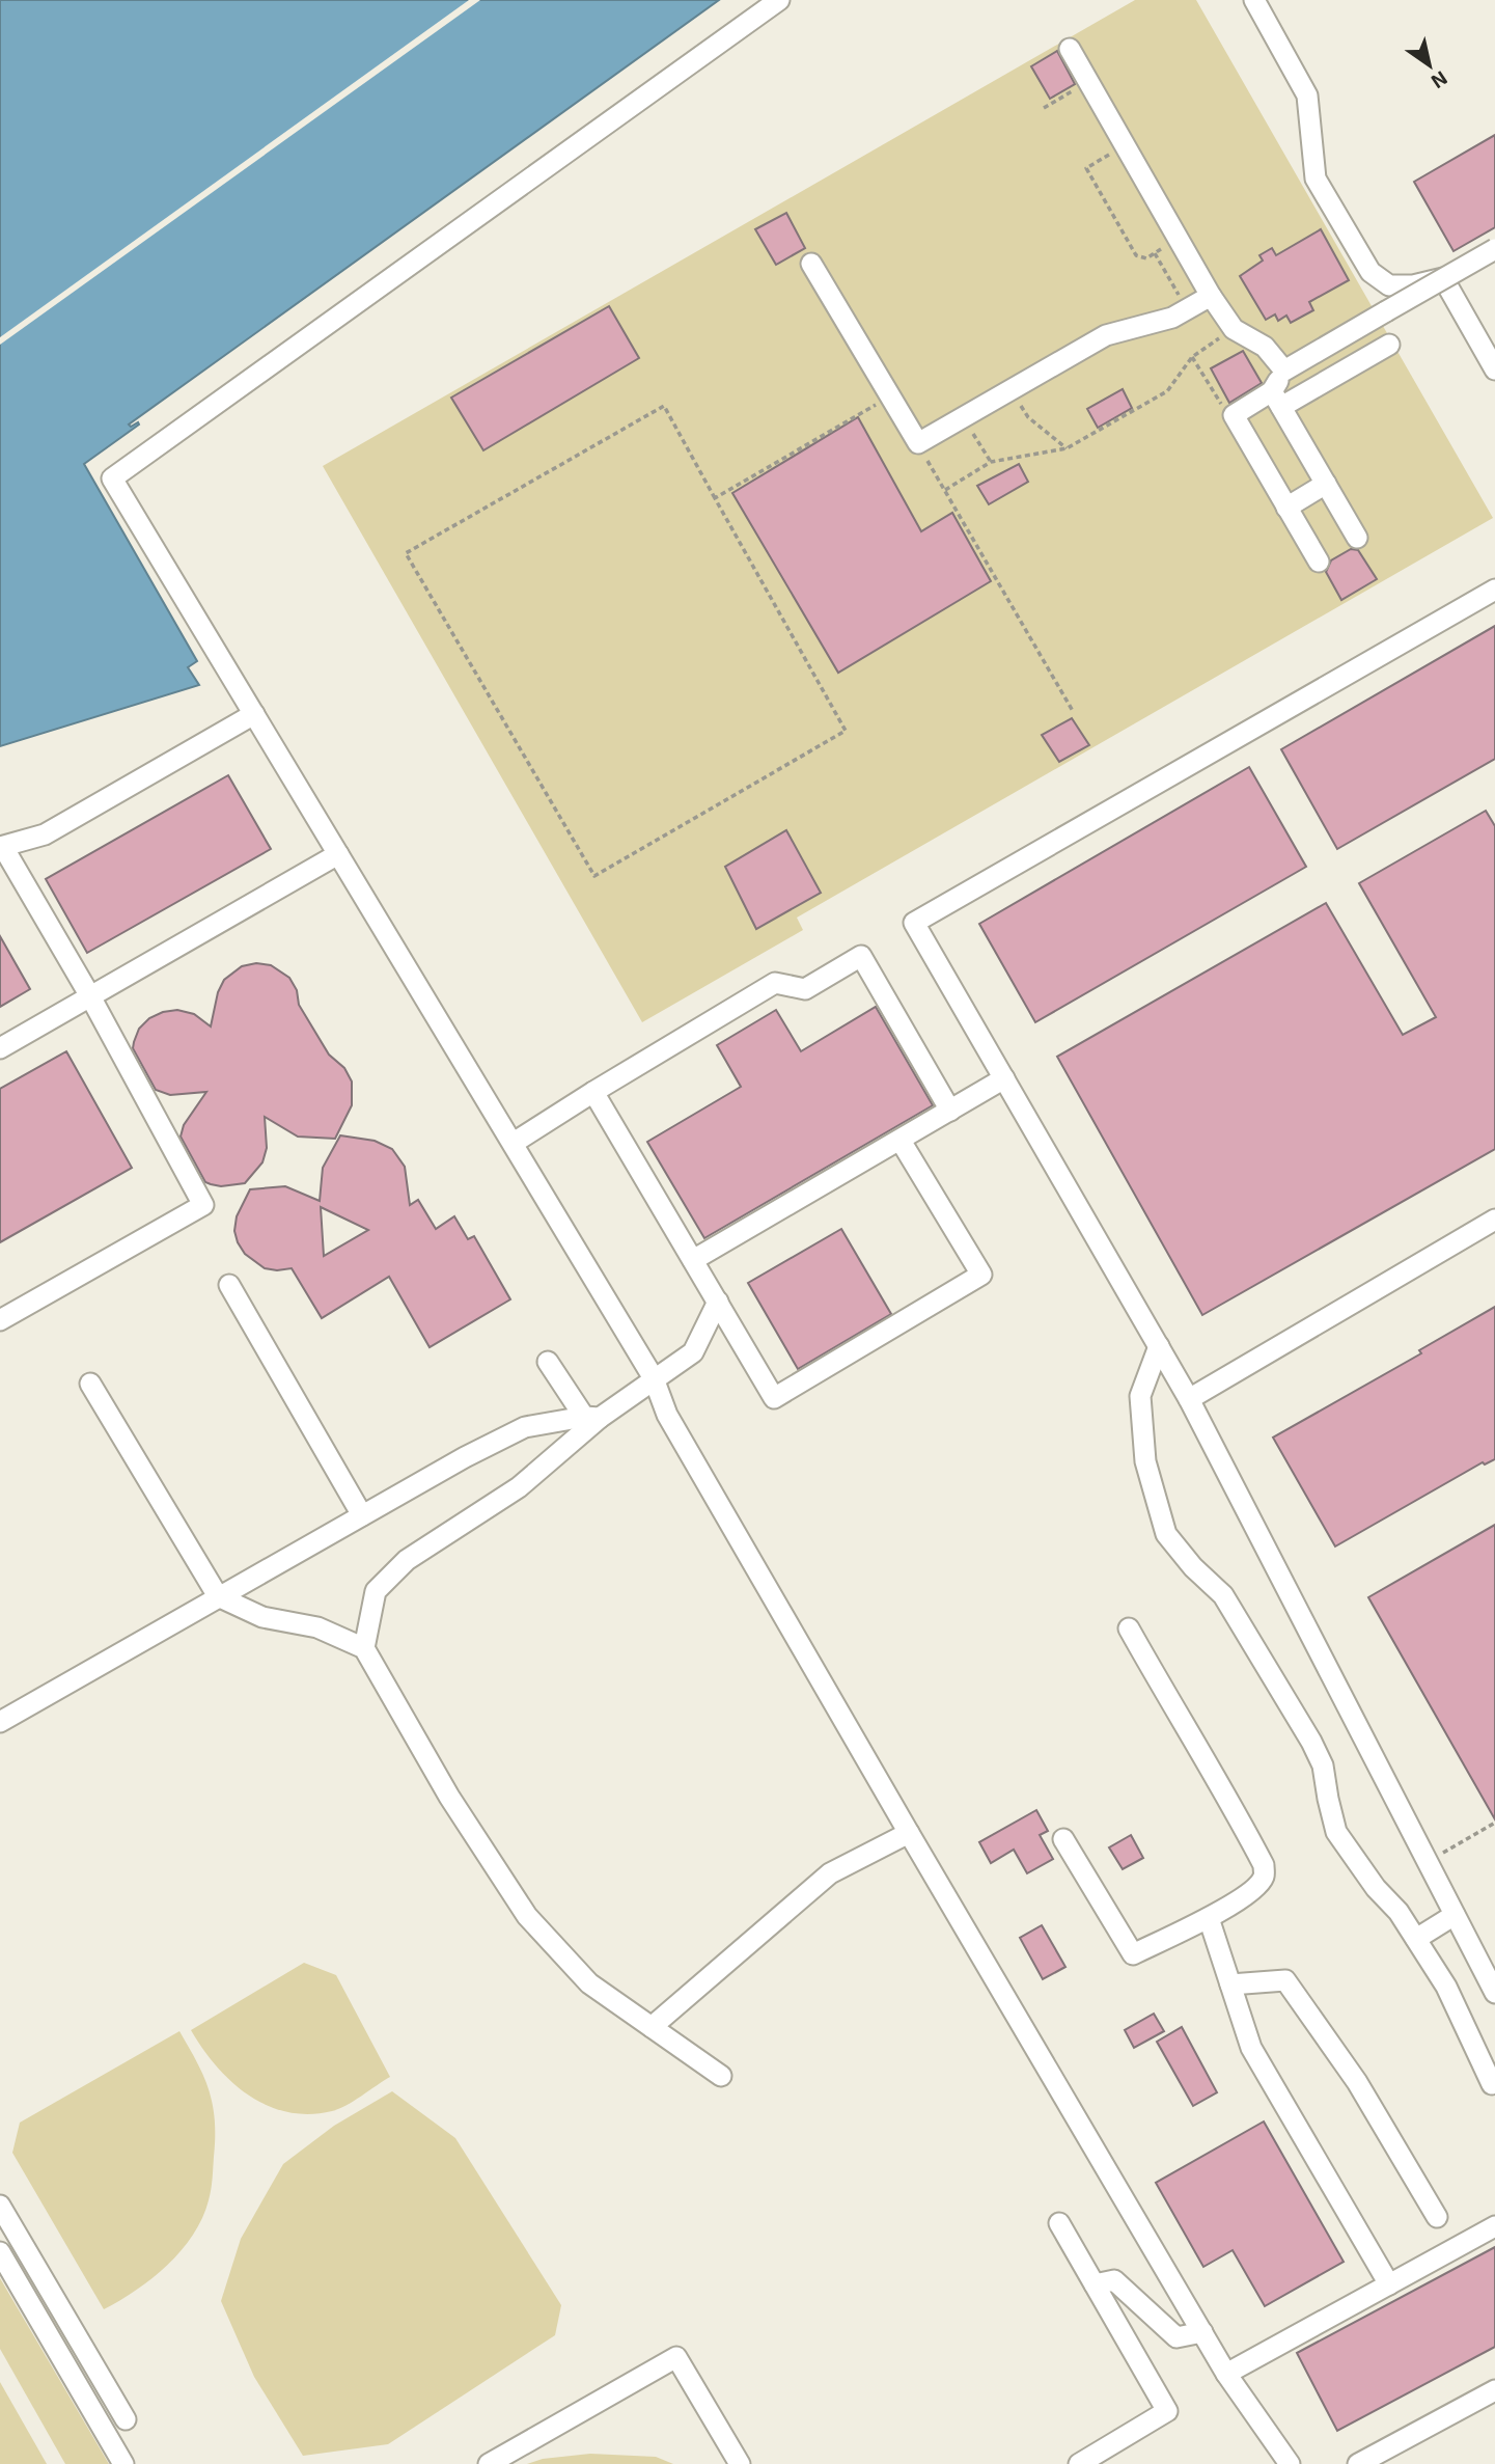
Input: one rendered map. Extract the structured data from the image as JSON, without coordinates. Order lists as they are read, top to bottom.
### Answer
{
  "north": "bottom right"
}
